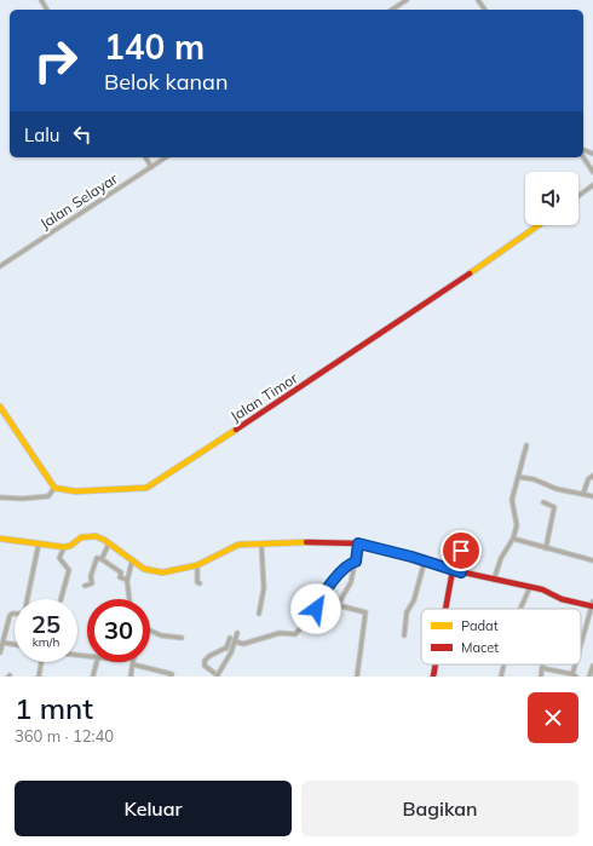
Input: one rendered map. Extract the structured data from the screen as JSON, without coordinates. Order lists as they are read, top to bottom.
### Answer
{
  "streets": {
    "street": ["Jalan Selayar", "Jalan Timor"]
  },
  "legend": ["Padat", "Macet"],
  "page": {
    "turn": ["140 m", "Belok kanan"],
    "then": "Lalu",
    "speed": "25 km/h",
    "limit": "30",
    "heading": ["1 mnt", "360 m · 12:40"],
    "buttons": ["Keluar", "Bagikan"]
  }
}
